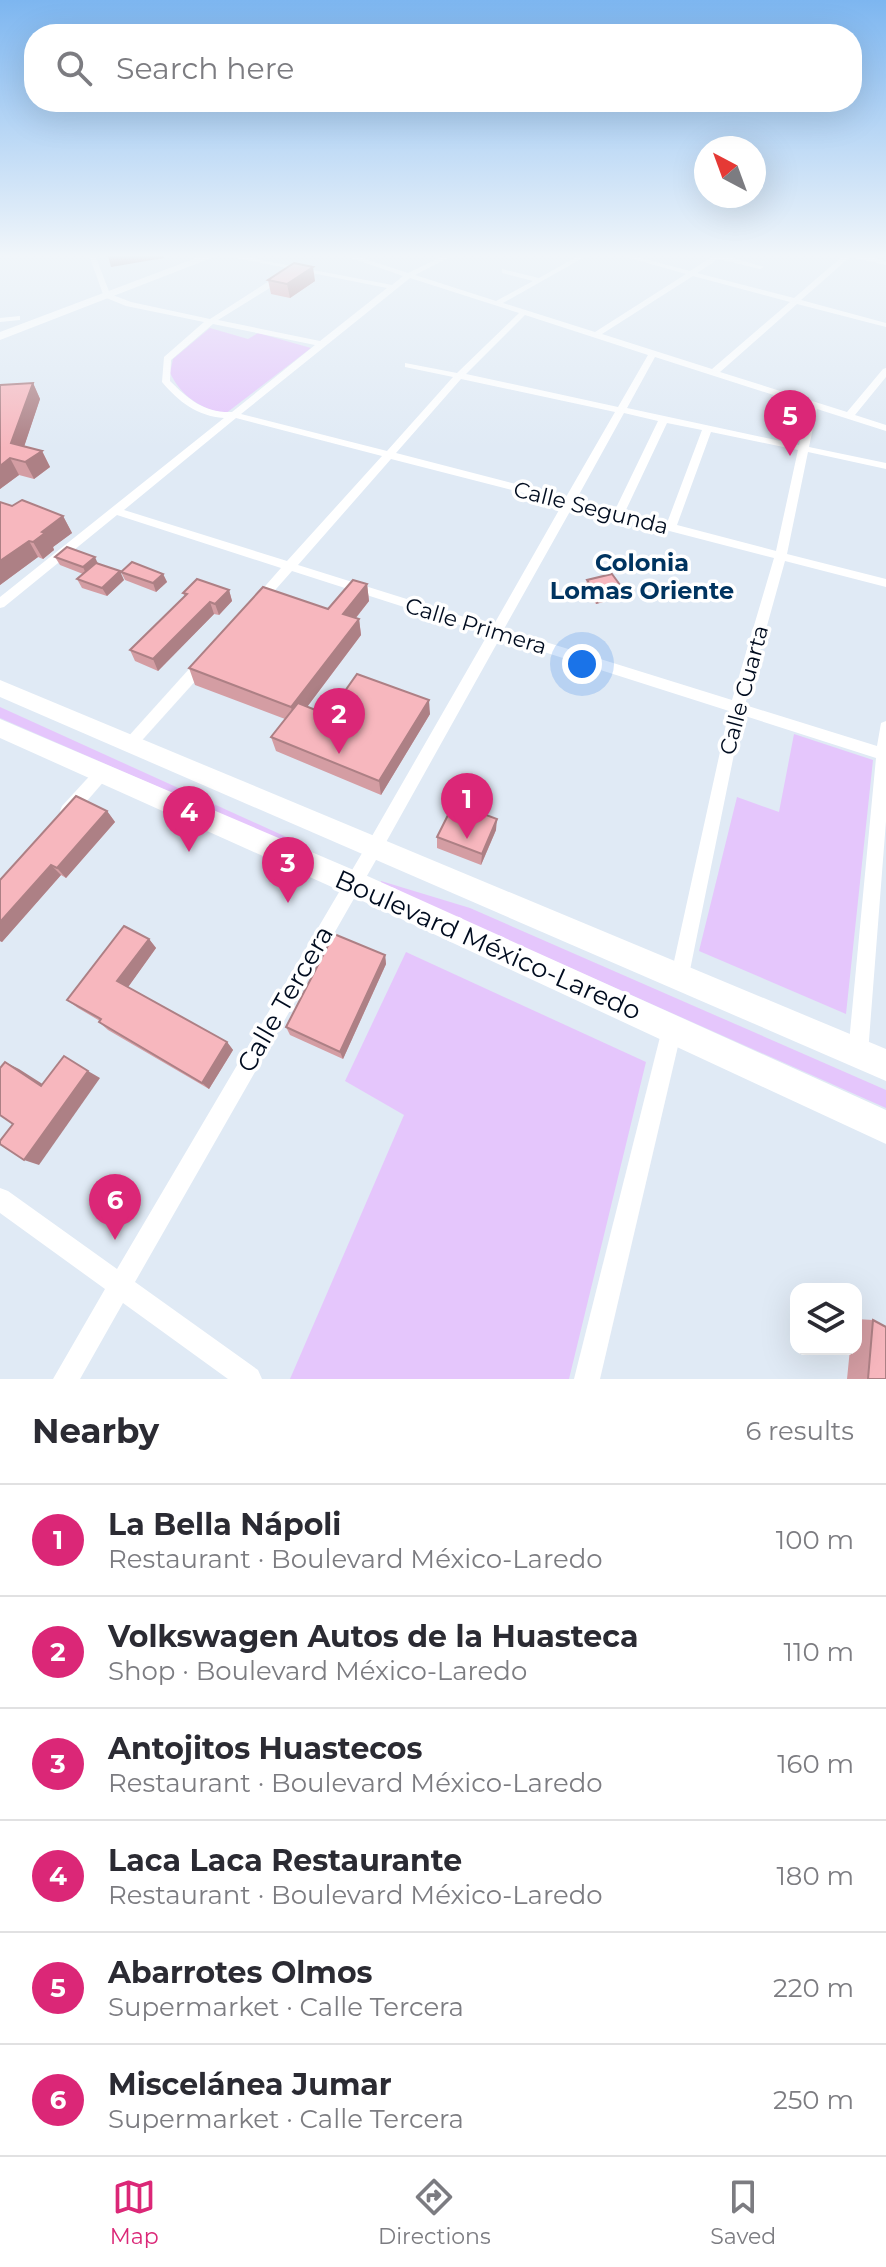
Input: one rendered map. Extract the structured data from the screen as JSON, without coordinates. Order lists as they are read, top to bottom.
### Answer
{
  "streets": {
    "main road": ["Boulevard México-Laredo"],
    "street": [
      "Calle Segunda",
      "Calle Primera",
      "Calle Cuarta",
      "Calle Tercera"
    ]
  },
  "crossings": [
    ["Calle Segunda", "Calle Cuarta"],
    ["Calle Segunda", "Calle Tercera"],
    ["Calle Primera", "Calle Cuarta"],
    ["Calle Primera", "Calle Tercera"],
    ["Calle Cuarta", "Boulevard México-Laredo"],
    ["Boulevard México-Laredo", "Calle Tercera"]
  ],
  "districts": ["Colonia Lomas Oriente"],
  "north": "top left",
  "page": {
    "search": "Search here",
    "pins": [
      "5",
      "2",
      "1",
      "4",
      "3",
      "6"
    ],
    "heading": ["Nearby", "6 results"],
    "list": [
      {
        "mark": "1",
        "name": "La Bella Nápoli",
        "note": "Restaurant · Boulevard México-Laredo",
        "value": "100 m"
      },
      {
        "mark": "2",
        "name": "Volkswagen Autos de la Huasteca",
        "note": "Shop · Boulevard México-Laredo",
        "value": "110 m"
      },
      {
        "mark": "3",
        "name": "Antojitos Huastecos",
        "note": "Restaurant · Boulevard México-Laredo",
        "value": "160 m"
      },
      {
        "mark": "4",
        "name": "Laca Laca Restaurante",
        "note": "Restaurant · Boulevard México-Laredo",
        "value": "180 m"
      },
      {
        "mark": "5",
        "name": "Abarrotes Olmos",
        "note": "Supermarket · Calle Tercera",
        "value": "220 m"
      },
      {
        "mark": "6",
        "name": "Miscelánea Jumar",
        "note": "Supermarket · Calle Tercera",
        "value": "250 m"
      }
    ],
    "nav": ["Map", "Directions", "Saved"]
  }
}
